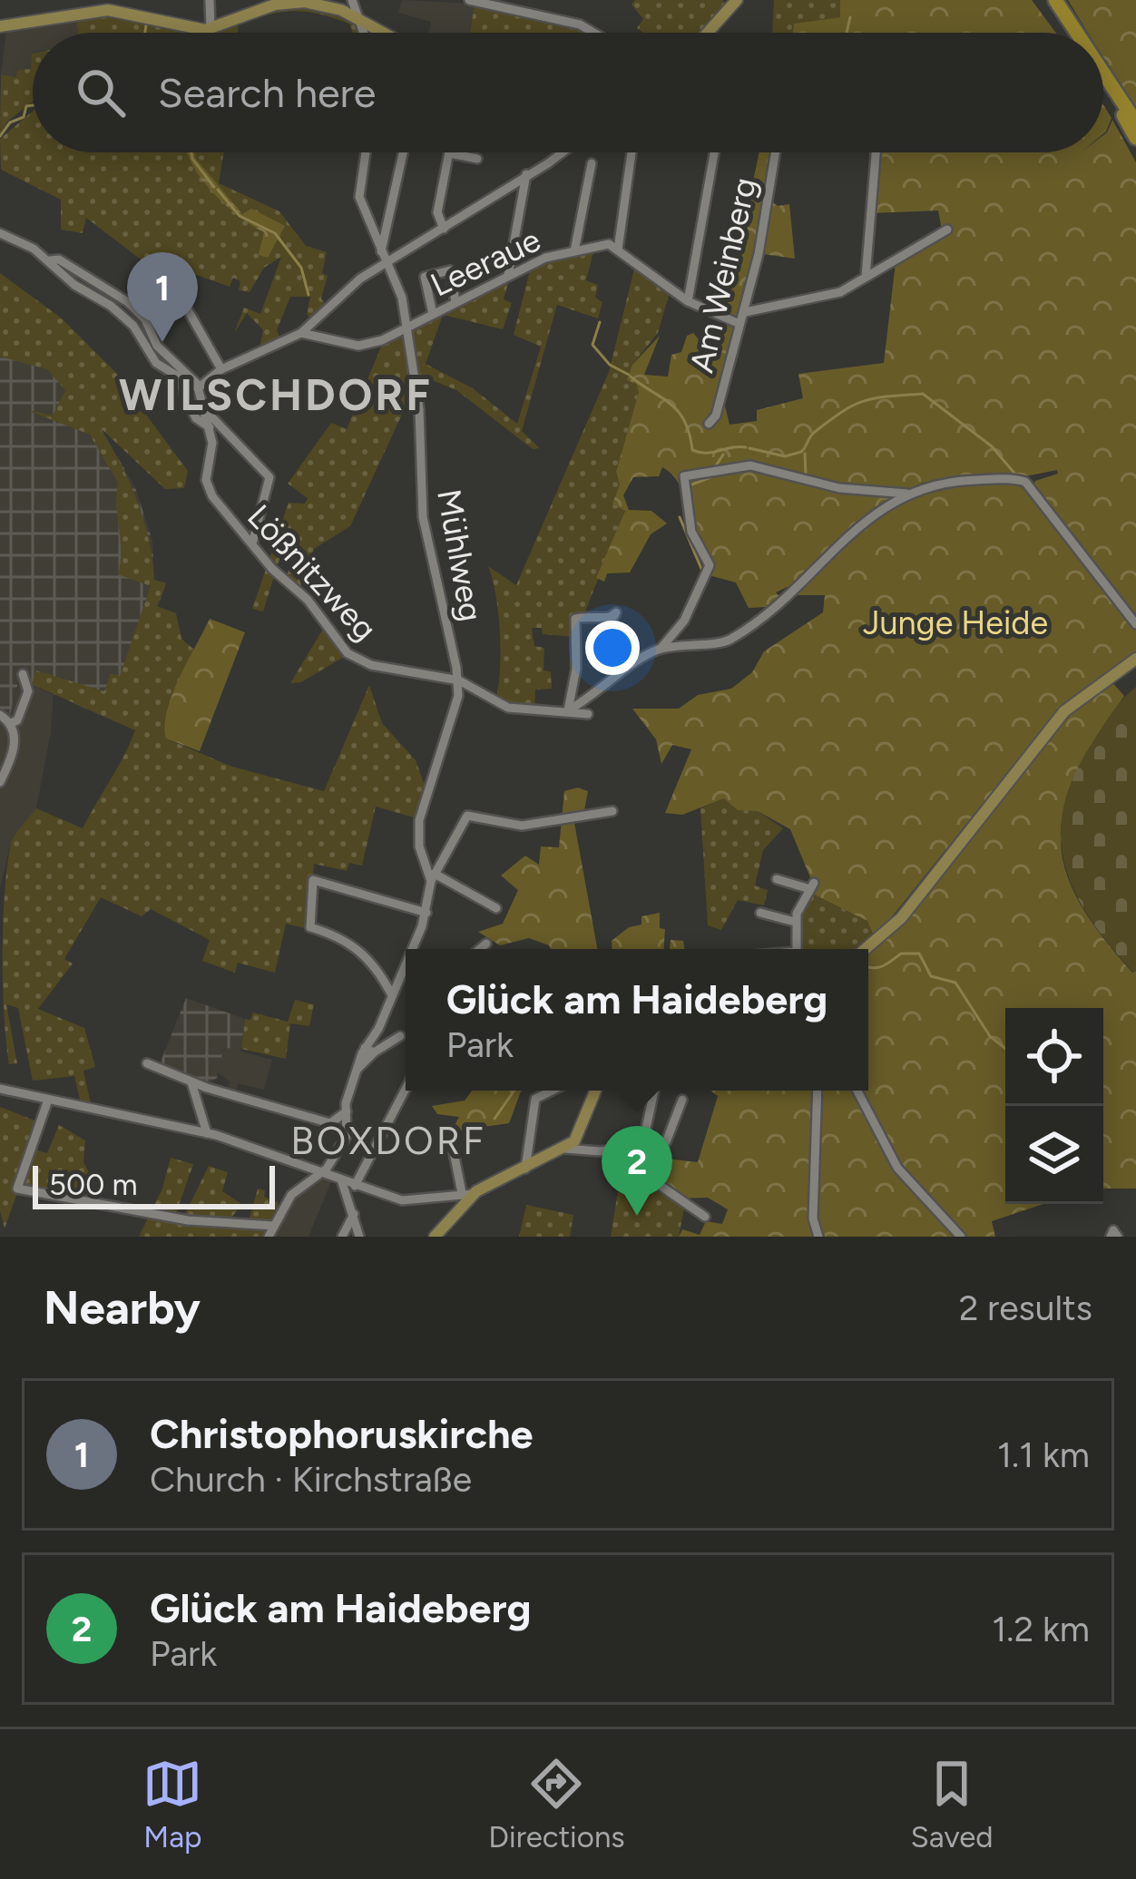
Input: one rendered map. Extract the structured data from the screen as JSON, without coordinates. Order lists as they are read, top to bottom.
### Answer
{
  "streets": {
    "street": [
      "Leeraue",
      "Am Weinberg",
      "Mühlweg",
      "Lößnitzweg"
    ]
  },
  "crossings": [
    ["Leeraue", "Mühlweg"],
    ["Mühlweg", "Lößnitzweg"]
  ],
  "districts": ["WILSCHDORF", "BOXDORF"],
  "parks": ["Junge Heide"],
  "scale_bar": "500 m",
  "page": {
    "search": "Search here",
    "pins": ["1", "2"],
    "popup": ["Glück am Haideberg", "Park"],
    "scale": "500 m",
    "heading": ["Nearby", "2 results"],
    "list": [
      {
        "mark": "1",
        "name": "Christophoruskirche",
        "note": "Church · Kirchstraße",
        "value": "1.1 km"
      },
      {
        "mark": "2",
        "name": "Glück am Haideberg",
        "note": "Park",
        "value": "1.2 km"
      }
    ],
    "nav": ["Map", "Directions", "Saved"]
  }
}
